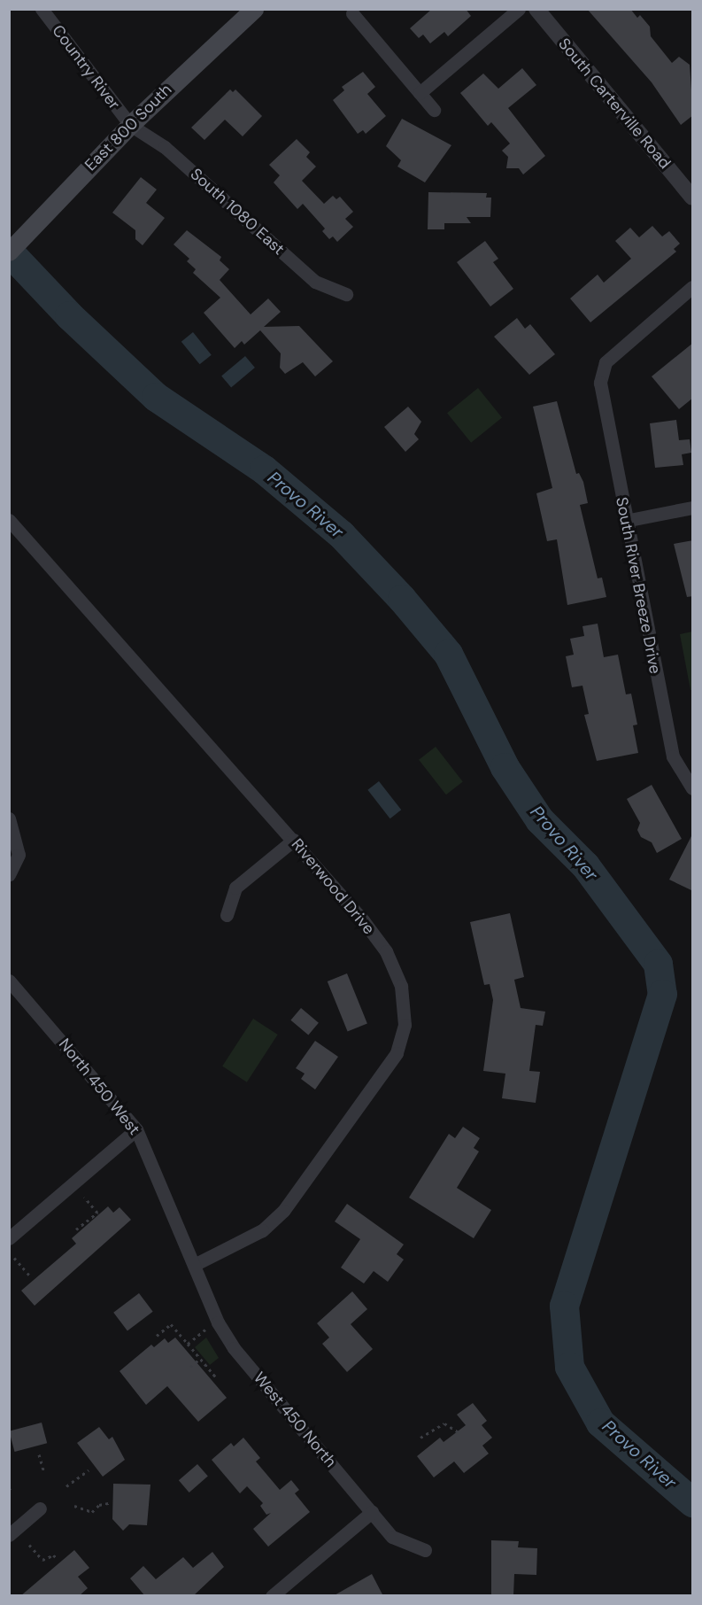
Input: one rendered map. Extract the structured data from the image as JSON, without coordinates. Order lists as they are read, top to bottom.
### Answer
{
  "streets": {
    "main road": ["East 800 South"],
    "street": [
      "Country River",
      "South Carterville Road",
      "South 1080 East",
      "South River Breeze Drive",
      "Riverwood Drive",
      "North 450 West",
      "West 450 North"
    ]
  },
  "crossings": [
    ["Country River", "East 800 South"],
    ["Country River", "South 1080 East"],
    ["East 800 South", "South 1080 East"],
    ["Riverwood Drive", "North 450 West"],
    ["Riverwood Drive", "West 450 North"],
    ["North 450 West", "West 450 North"]
  ],
  "water": ["Provo River"]
}
